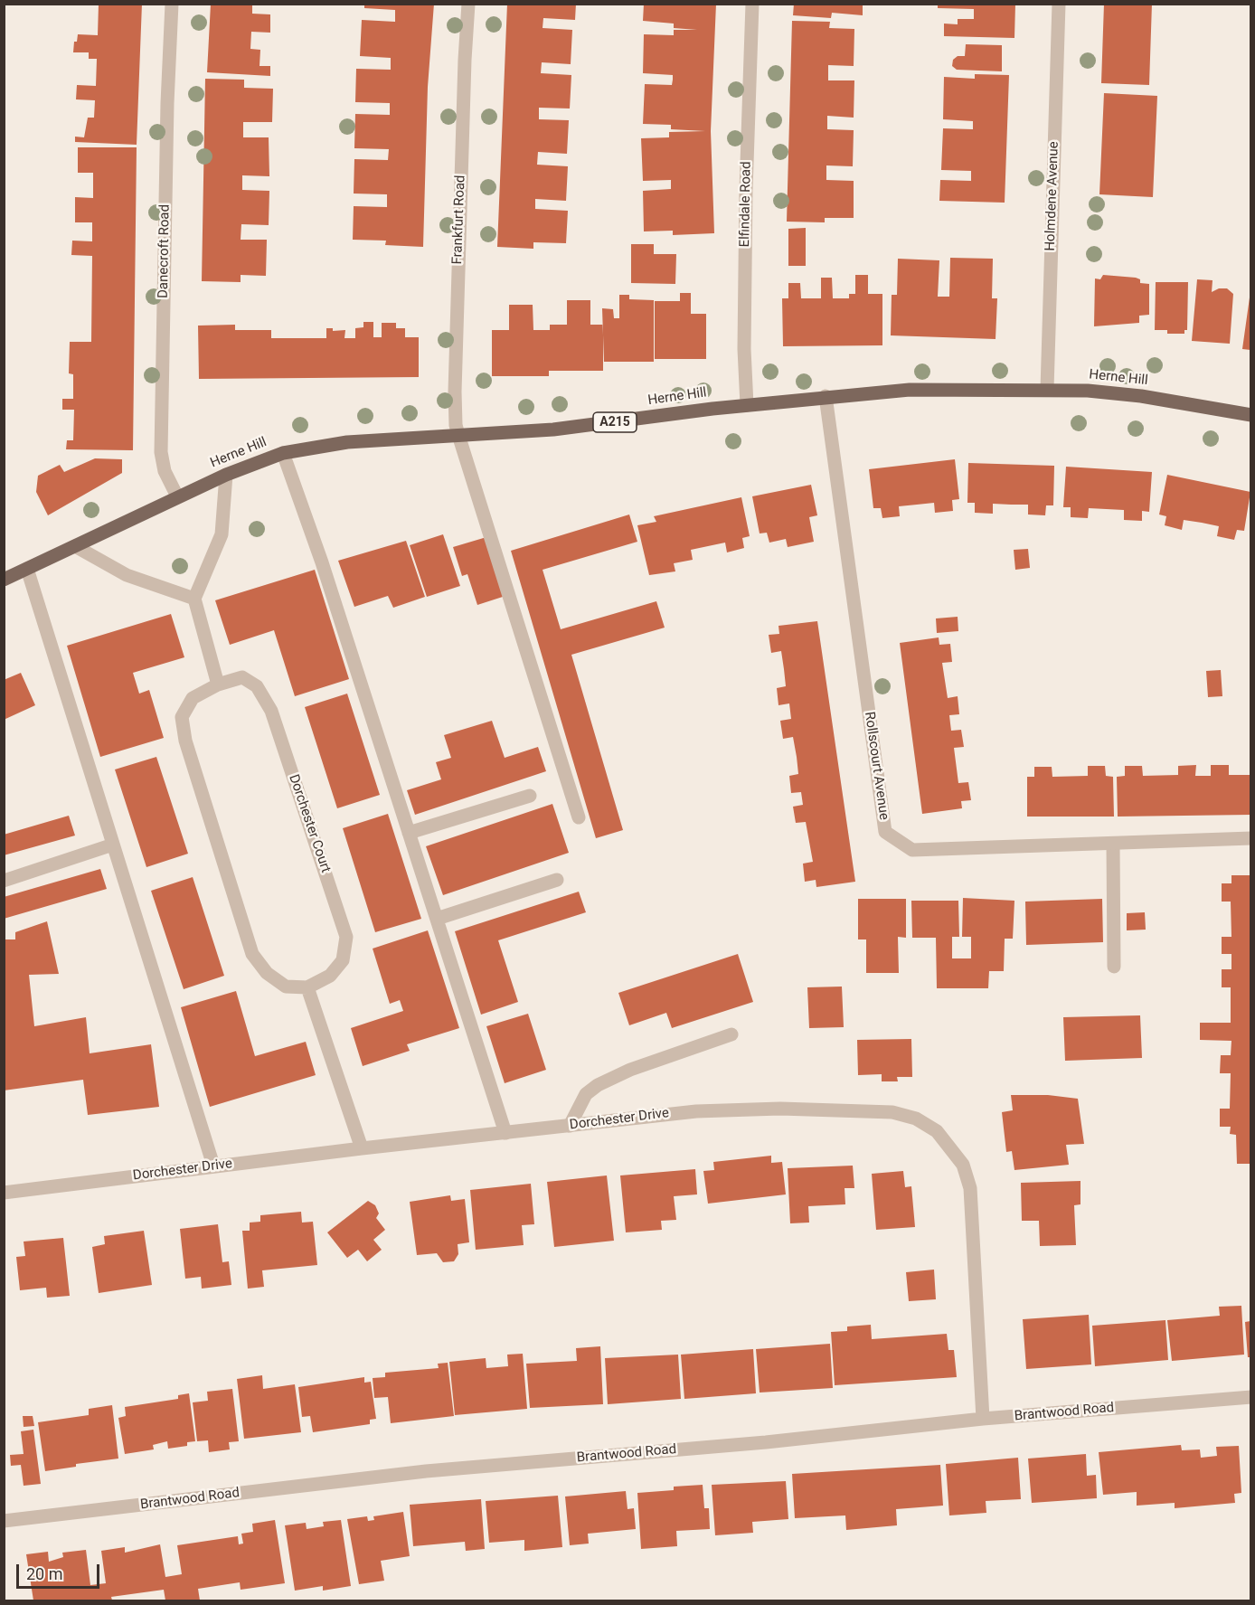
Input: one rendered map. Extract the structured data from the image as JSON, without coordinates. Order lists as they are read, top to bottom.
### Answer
{
  "streets": {
    "main road": ["Herne Hill", "A215"],
    "street": [
      "Holmdene Avenue",
      "Elfindale Road",
      "Frankfurt Road",
      "Danecroft Road",
      "Rollscourt Avenue",
      "Dorchester Court",
      "Dorchester Drive",
      "Brantwood Road"
    ]
  },
  "crossings": [
    ["Holmdene Avenue", "Herne Hill"],
    ["Elfindale Road", "Herne Hill"],
    ["Frankfurt Road", "Herne Hill"],
    ["Danecroft Road", "Herne Hill"],
    ["Herne Hill", "Rollscourt Avenue"],
    ["Dorchester Drive", "Brantwood Road"]
  ],
  "scale_bar": "20 m"
}
